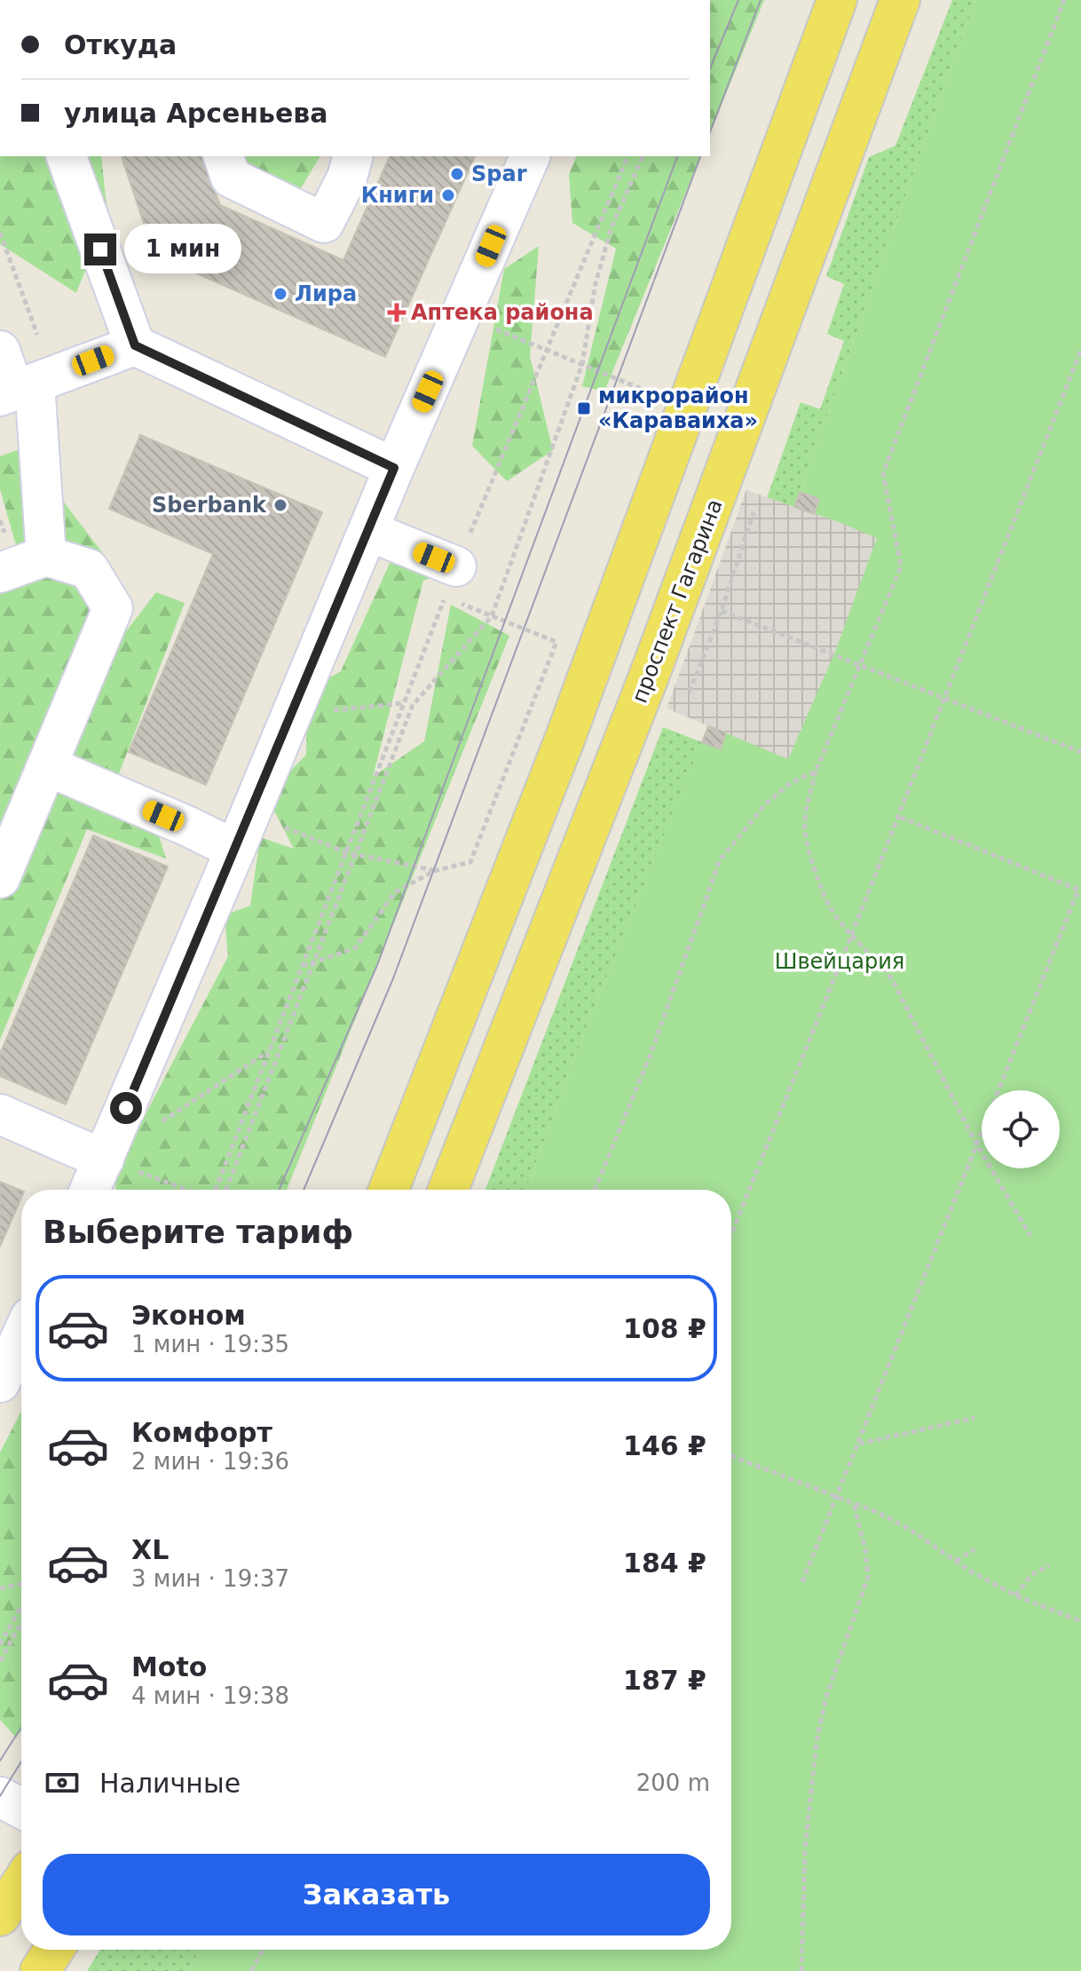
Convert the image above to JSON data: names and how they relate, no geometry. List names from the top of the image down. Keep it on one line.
{"streets":{"main road":["проспект Гагарина"]},"parks":["Швейцария"],"places":{"other":["Spar","Книги","Лира","Sberbank"],"health":["Аптека района"],"transit":["микрорайон «Караваиха»"]},"page":{"banner":["Откуда","улица Арсеньева"],"bubble":"1 мин","heading":"Выберите тариф","list":[{"name":"Эконом","note":"1 мин · 19:35","value":"108 ₽"},{"name":"Комфорт","note":"2 мин · 19:36","value":"146 ₽"},{"name":"XL","note":"3 мин · 19:37","value":"184 ₽"},{"name":"Moto","note":"4 мин · 19:38","value":"187 ₽"}],"pay":["Наличные","200 m"],"buttons":"Заказать"}}
